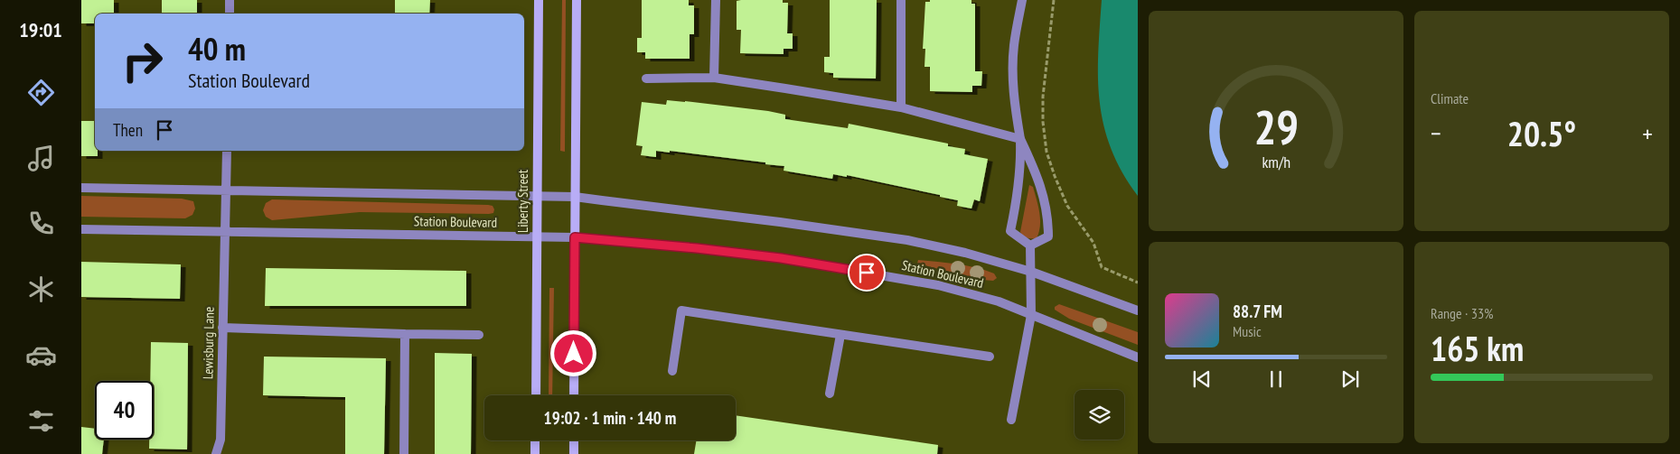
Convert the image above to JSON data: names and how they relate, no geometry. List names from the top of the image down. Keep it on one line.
{"streets":{"street":["Liberty Street","Station Boulevard","Lewisburg Lane"]},"crossings":[["Liberty Street","Station Boulevard"],["Station Boulevard","Lewisburg Lane"]],"page":{"tabs":"19:01","tile":["Climate",["Range · 33%","165 km"]],"turn":["40 m","Station Boulevard"],"then":"Then","heat":["−","20.5°","+"],"song":["88.7 FM","Music"],"limit":"40","trip":"19:02 · 1 min · 140 m","gauge":["29","km/h"]}}
